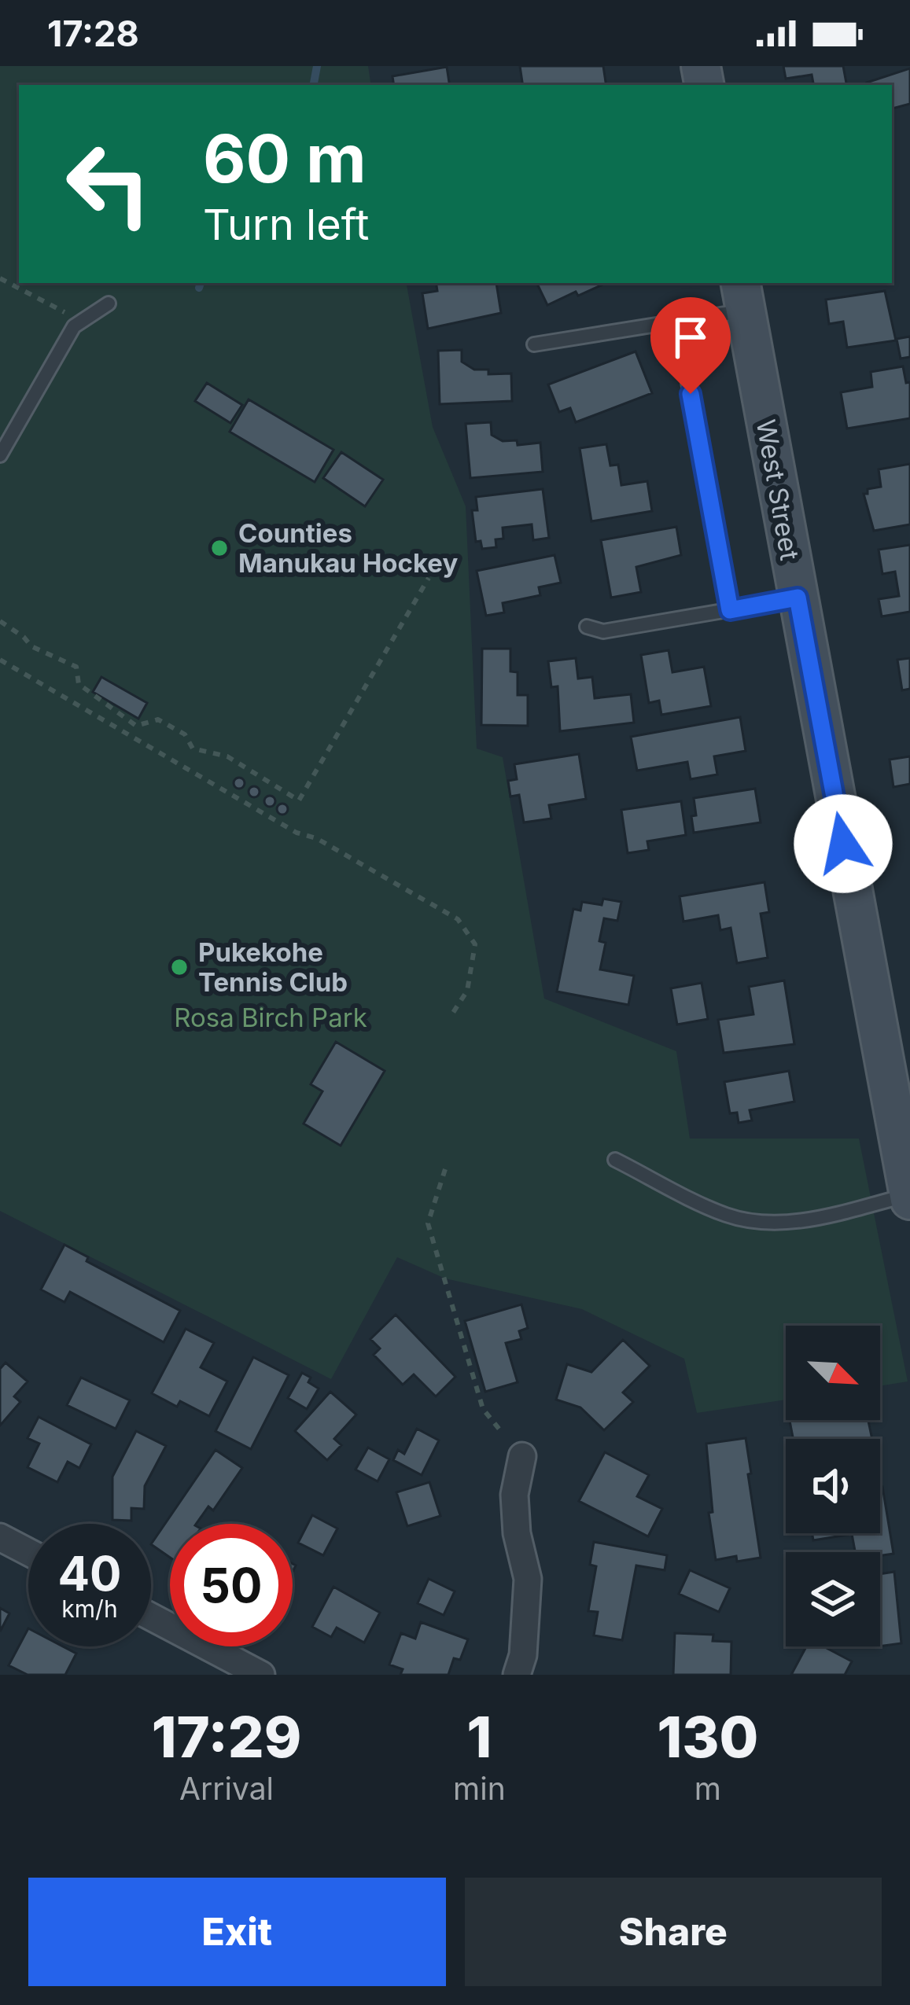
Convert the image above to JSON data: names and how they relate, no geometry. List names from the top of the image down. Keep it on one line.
{"streets":{"main road":["West Street"]},"parks":["Rosa Birch Park"],"places":["Counties Manukau Hockey","Pukekohe Tennis Club"],"north":"bottom right","page":{"status":"17:28","turn":["60 m","Turn left"],"speed":"40 km/h","limit":"50","eta":["17:29","Arrival","1","min","130","m"],"buttons":["Exit","Share"]}}
